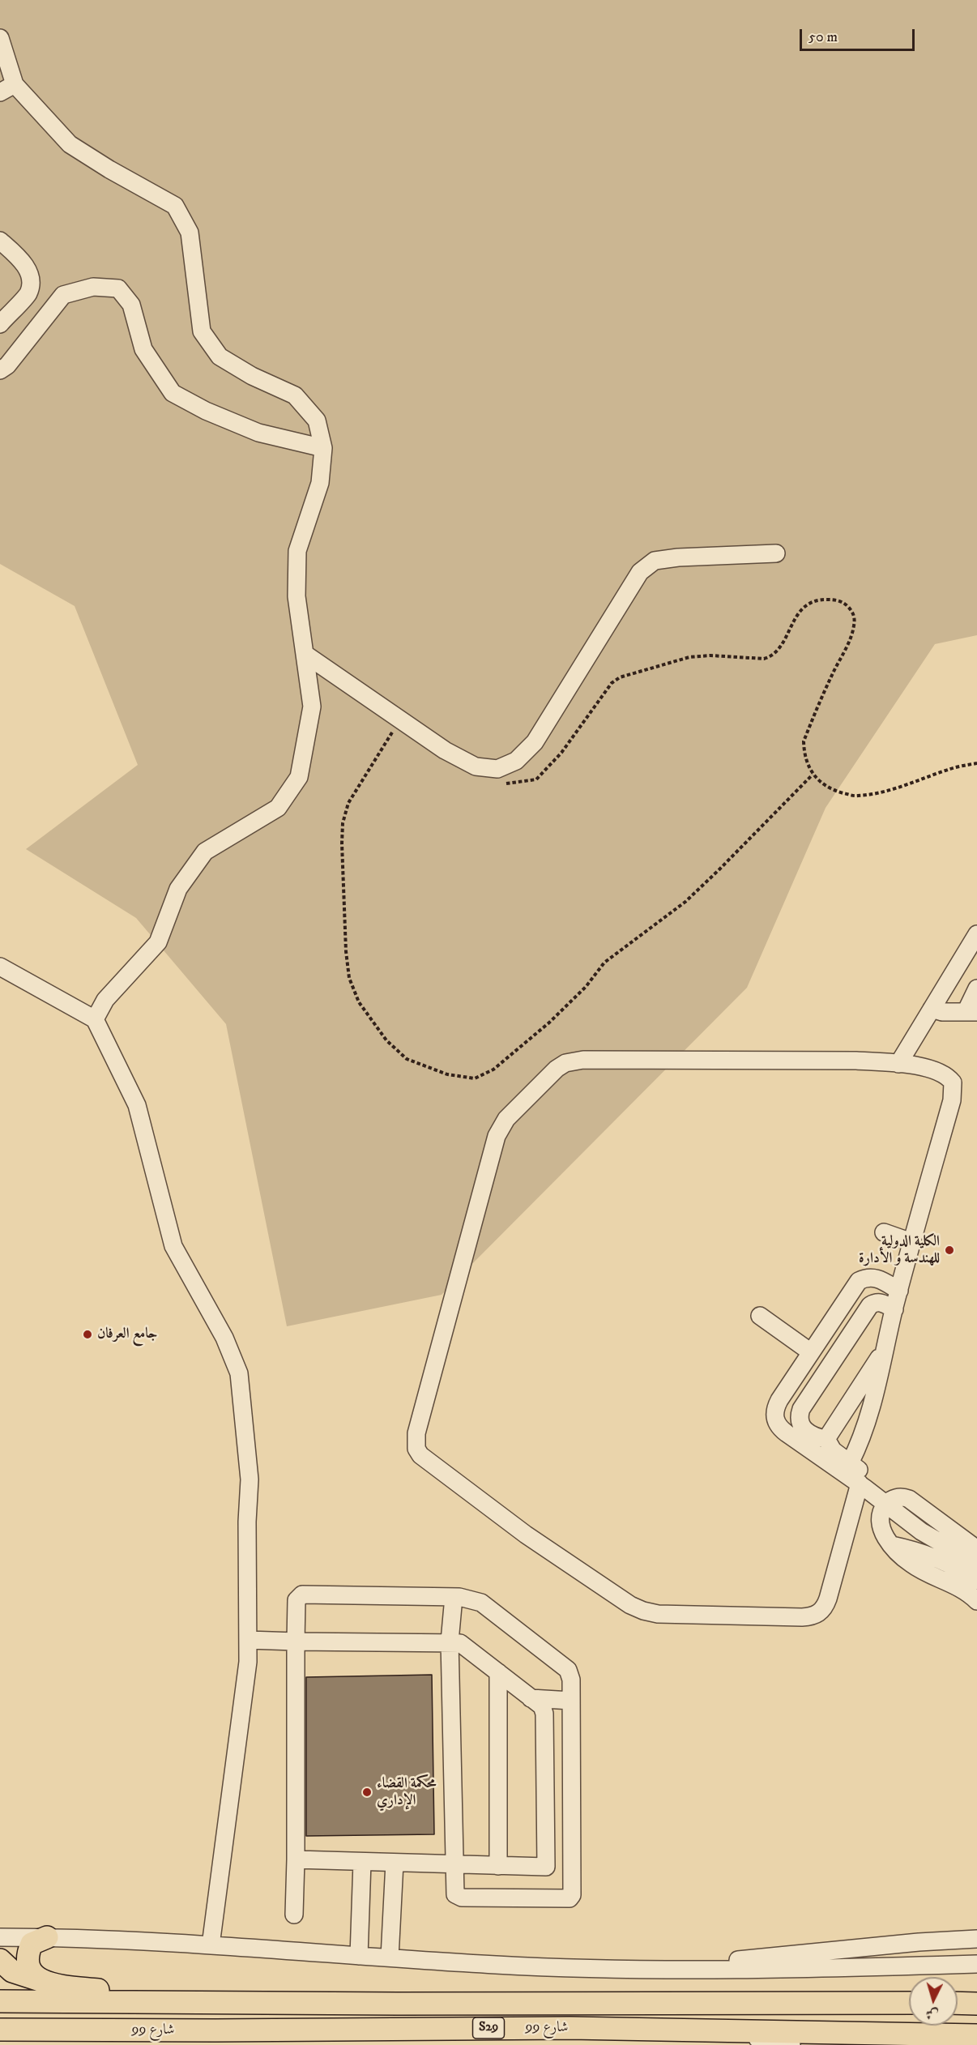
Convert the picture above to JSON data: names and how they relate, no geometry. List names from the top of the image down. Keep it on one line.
{"streets":{"main road":["S29","99 شارع"]},"places":["الكلية الدولية للهندسة و الأدارة","جامع العرفان","محكمة القضاء الإداري"],"scale_bar":"50 m","north":"bottom"}
